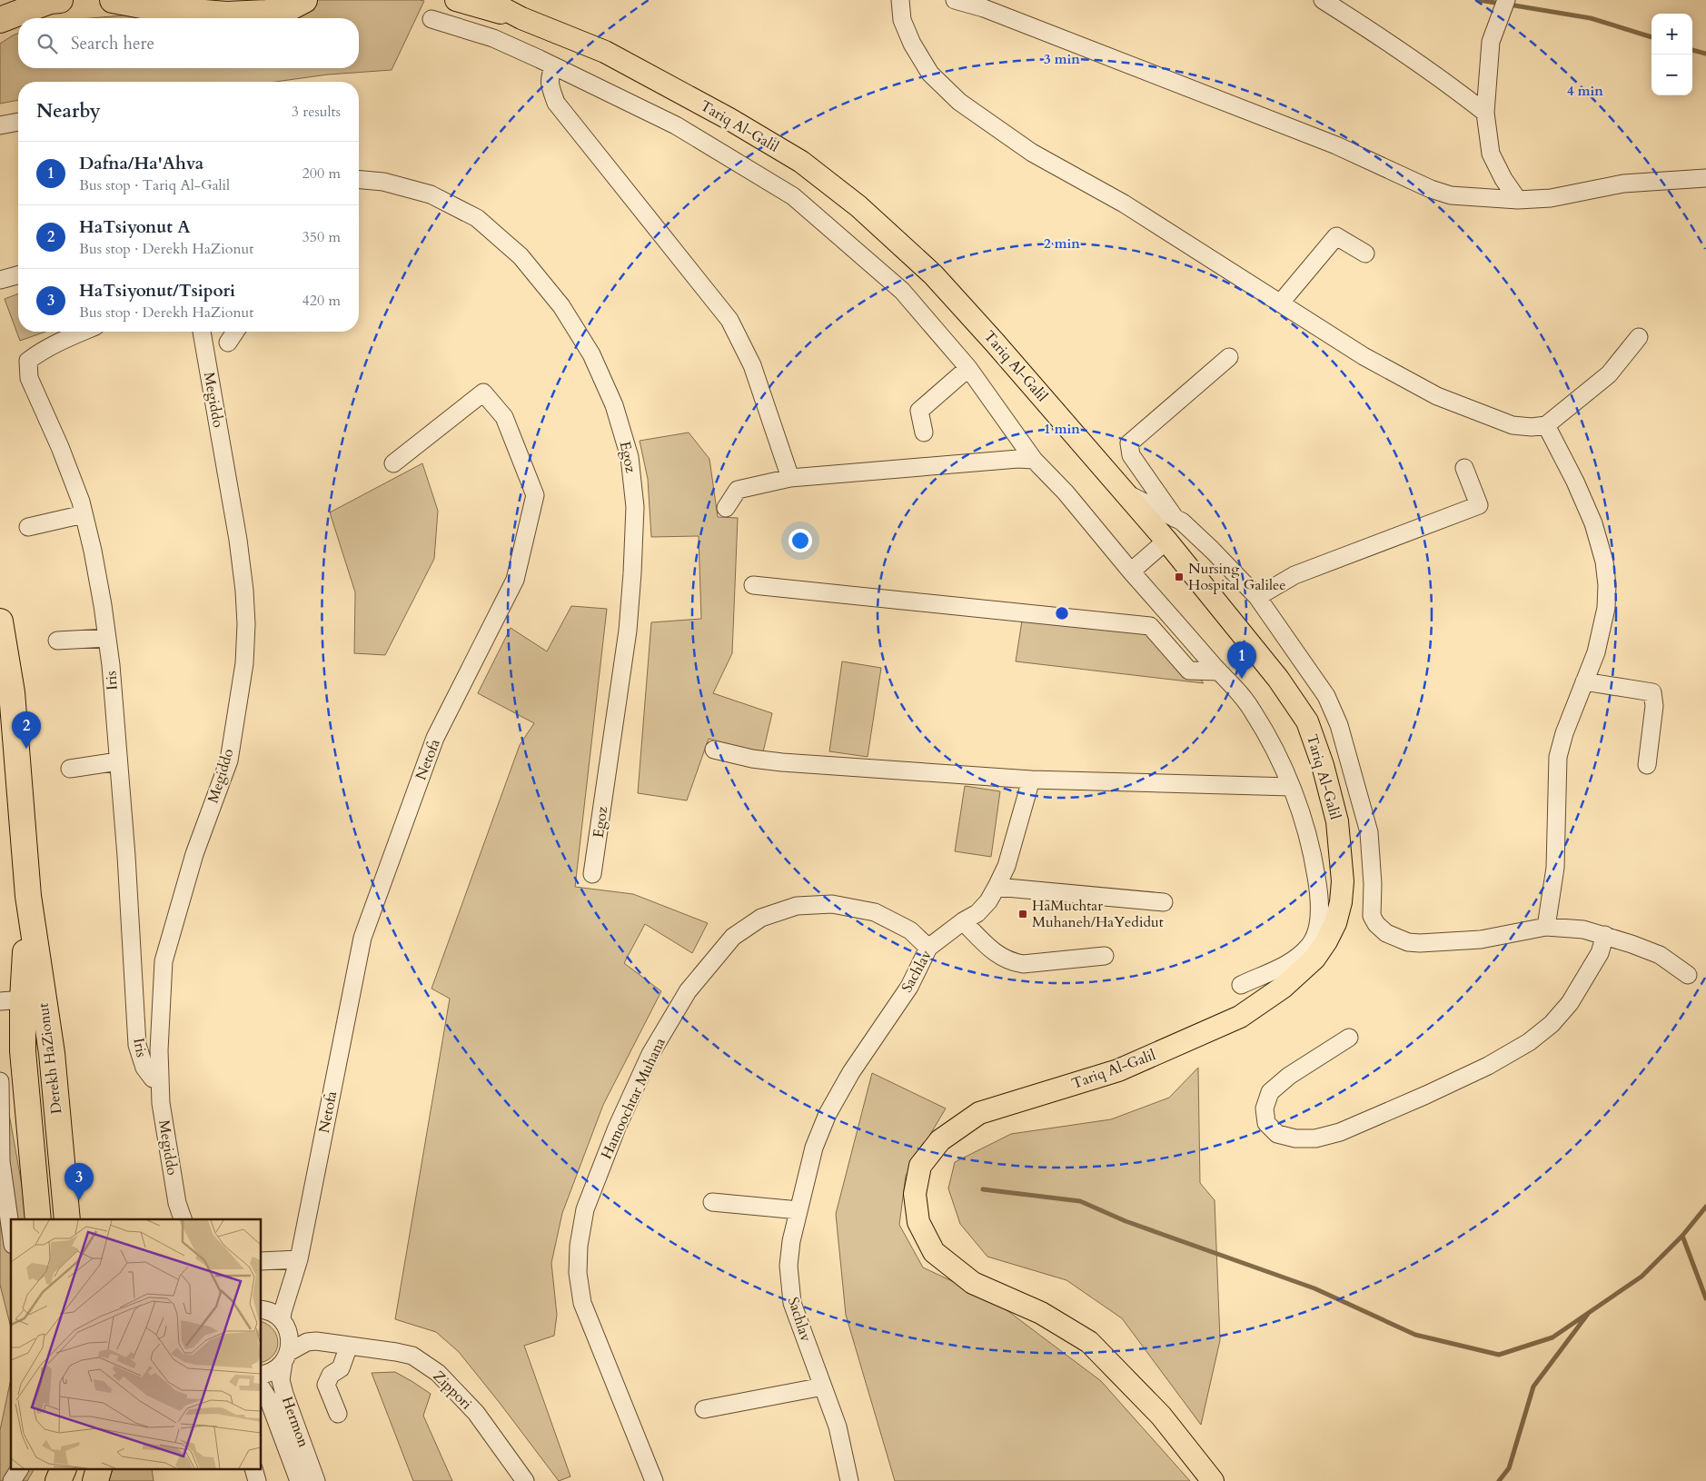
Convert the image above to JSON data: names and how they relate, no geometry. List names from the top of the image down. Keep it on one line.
{"streets":{"highway":["Derekh HaZionut"],"main road":["Tariq Al-Galil"],"street":["Megiddo","Egoz","Iris","Netofa","Sachlav","Hamoochtar Muhana","Zippori","Hermon"]},"crossings":[["Megiddo","Iris"],["Netofa","Zippori"],["Netofa","Hermon"],["Sachlav","Hamoochtar Muhana"],["Zippori","Hermon"]],"places":{"transit":["Nursing Hospital Galilee","HaMuchtar Muhaneh/HaYedidut"]},"page":{"map_buttons":["+","−"],"search":"Search here","heading":["Nearby","3 results"],"list":[{"mark":"1","name":"Dafna/Ha'Ahva","note":"Bus stop · Tariq Al-Galil","value":"200 m"},{"mark":"2","name":"HaTsiyonut A","note":"Bus stop · Derekh HaZionut","value":"350 m"},{"mark":"3","name":"HaTsiyonut/Tsipori","note":"Bus stop · Derekh HaZionut","value":"420 m"}],"pins":["1","2","3"]},"rings":["3 min","4 min","2 min","1 min"]}
